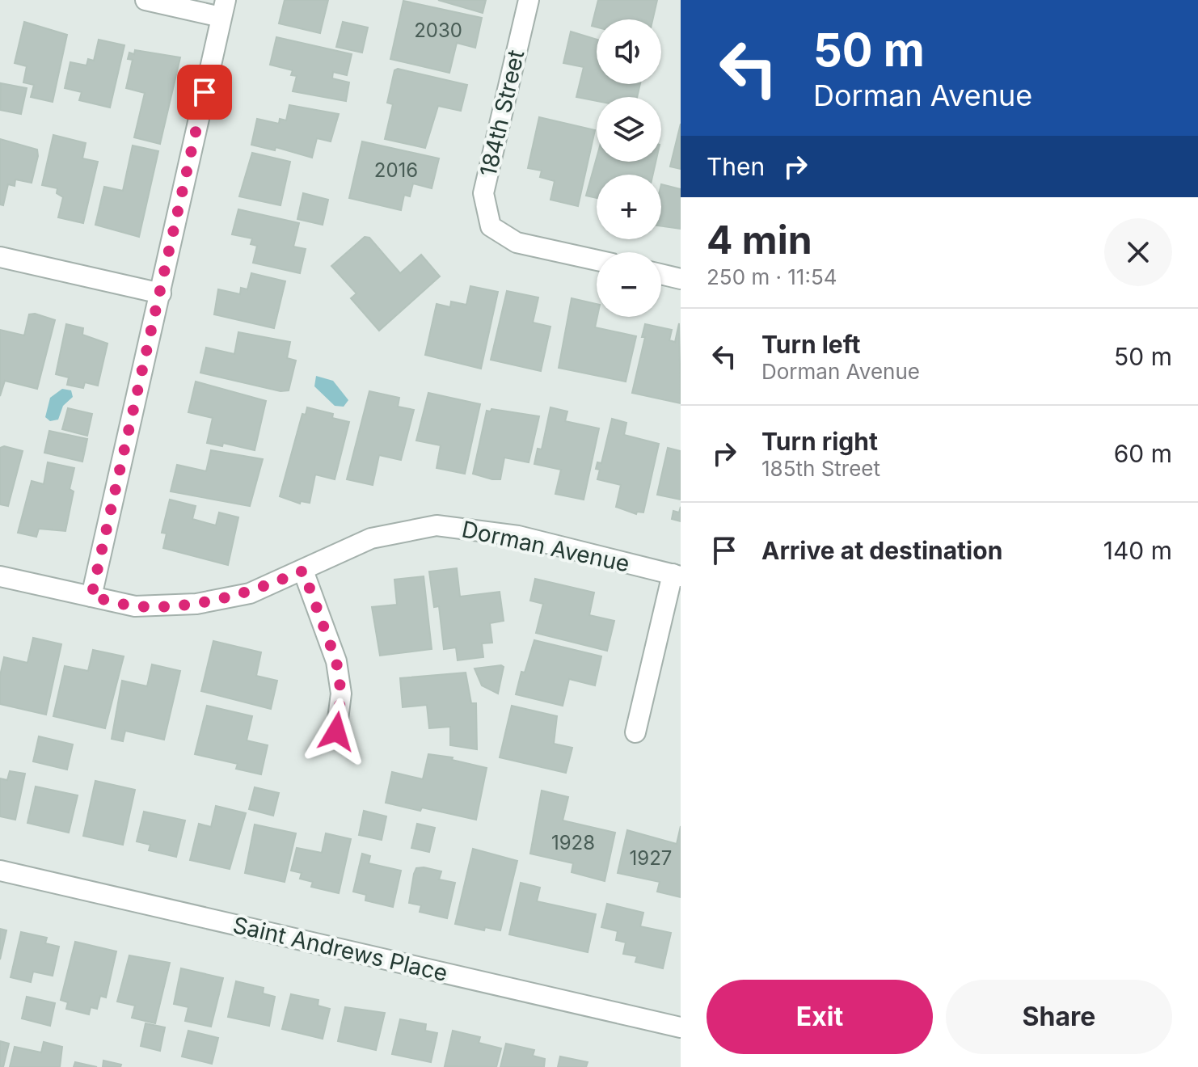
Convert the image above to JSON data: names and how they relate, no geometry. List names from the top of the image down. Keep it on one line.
{"streets":{"street":["184th Street","Dorman Avenue","Saint Andrews Place"]},"house_numbers":["2030","2016","1928","1927"],"page":{"turn":["50 m","Dorman Avenue"],"map_buttons":["+","−"],"then":"Then","heading":["4 min","250 m · 11:54"],"list":[{"name":"Turn left","note":"Dorman Avenue","value":"50 m"},{"name":"Turn right","note":"185th Street","value":"60 m"},{"name":"Arrive at destination","value":"140 m"}],"buttons":["Exit","Share"]}}
